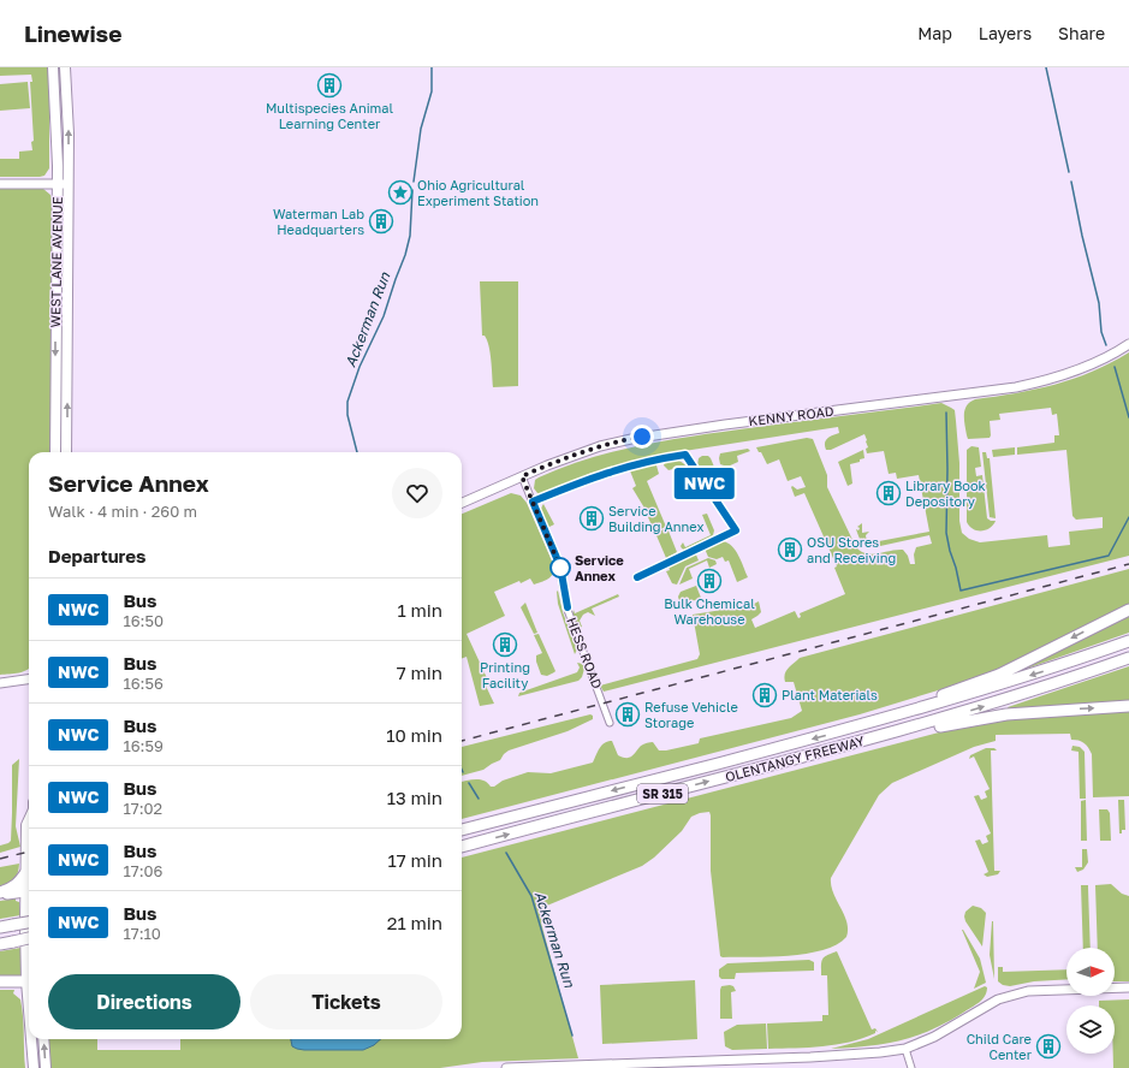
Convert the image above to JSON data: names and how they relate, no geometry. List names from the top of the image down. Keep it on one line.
{"streets":{"highway":["OLENTANGY FREEWAY","SR 315"],"main road":["WEST LANE AVENUE"],"street":["KENNY ROAD","HESS ROAD"]},"crossings":[["KENNY ROAD","HESS ROAD"]],"water":["Ackerman Run"],"places":{"building":["Multispecies Animal Learning Center","Waterman Lab Headquarters","Library Book Depository","Service Building Annex","OSU Stores and Receiving","Bulk Chemical Warehouse","Printing Facility","Plant Materials","Refuse Vehicle Storage","Child Care Center"],"place":["Ohio Agricultural Experiment Station"],"other":["Service Annex"]},"lines":["bus line NWC"],"north":"right","page":{"header":"Linewise","nav":["Map","Layers","Share"],"on_map":"NWC","heading":[["Service Annex","Walk · 4 min · 260 m"],"Departures"],"list":[{"mark":"NWC","name":"Bus","note":"16:50","value":"1 min"},{"mark":"NWC","name":"Bus","note":"16:56","value":"7 min"},{"mark":"NWC","name":"Bus","note":"16:59","value":"10 min"},{"mark":"NWC","name":"Bus","note":"17:02","value":"13 min"},{"mark":"NWC","name":"Bus","note":"17:06","value":"17 min"},{"mark":"NWC","name":"Bus","note":"17:10","value":"21 min"}],"buttons":["Directions","Tickets"]}}
